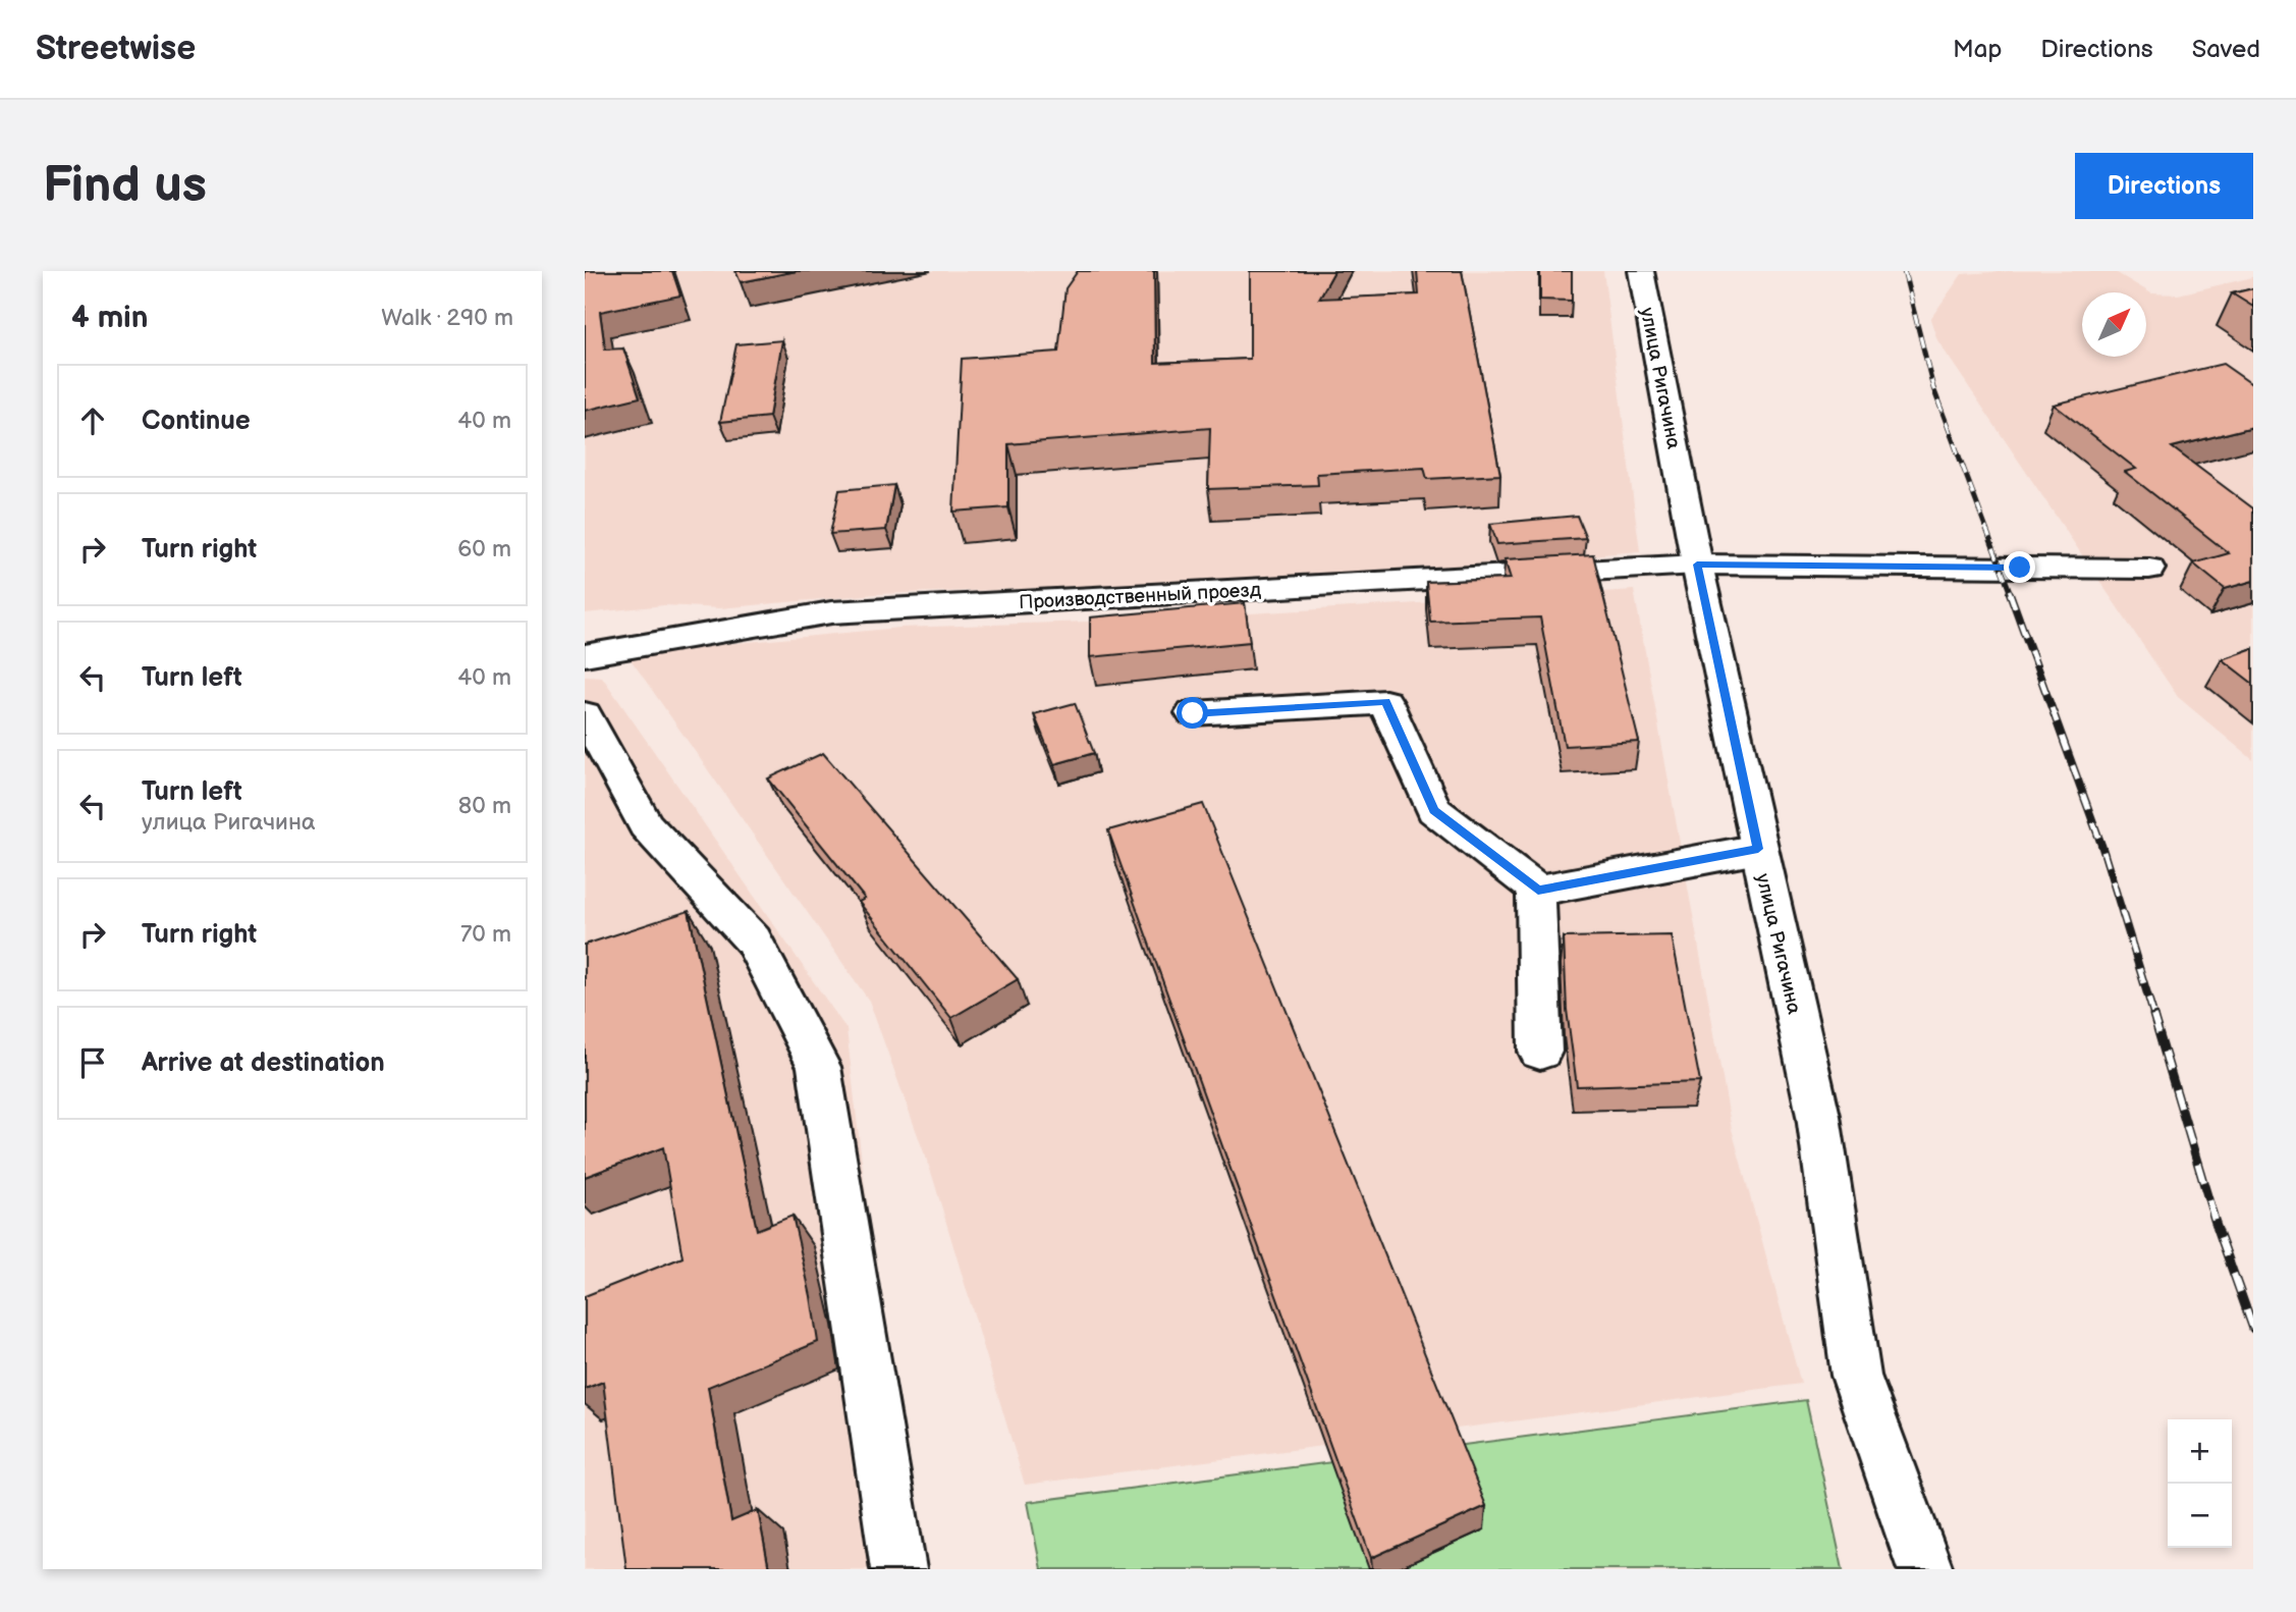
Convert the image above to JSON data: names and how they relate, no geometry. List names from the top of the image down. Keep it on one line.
{"streets":{"main road":["улица Ригачина","Производственный проезд"]},"crossings":[["улица Ригачина","Производственный проезд"]],"north":"top right","page":{"header":"Streetwise","nav":["Map","Directions","Saved"],"buttons":"Directions","title":"Find us","heading":["4 min","Walk · 290 m"],"list":[["Continue","40 m"],["Turn right","60 m"],["Turn left","40 m"],["Turn left","улица Ригачина","80 m"],["Turn right","70 m"],"Arrive at destination"],"map_buttons":["+","−"]}}
